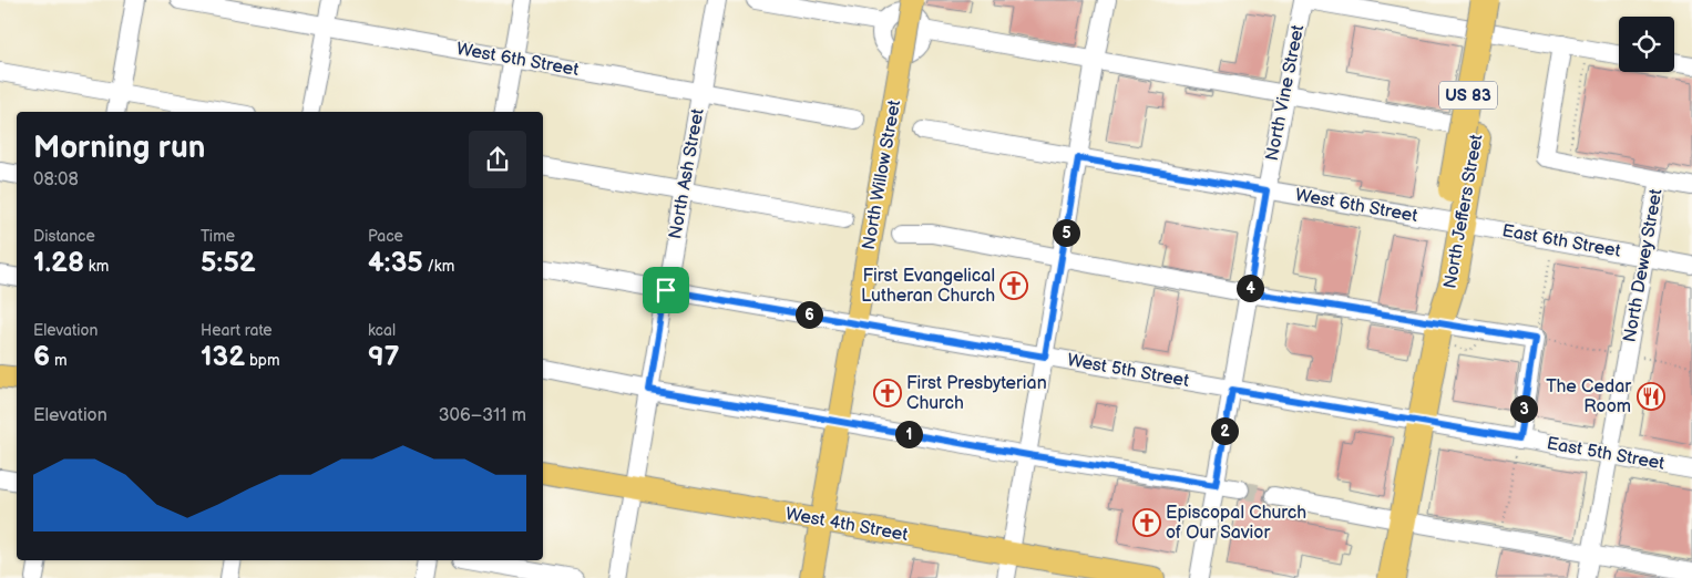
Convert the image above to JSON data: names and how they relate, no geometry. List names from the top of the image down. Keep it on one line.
{"streets":{"highway":["US 83","North Jeffers Street"],"main road":["North Willow Street","West 4th Street"],"street":["West 6th Street","North Vine Street","North Ash Street","East 6th Street","North Dewey Street","West 5th Street","East 5th Street"]},"crossings":[["West 6th Street","North Vine Street"],["West 6th Street","North Ash Street"],["West 6th Street","North Jeffers Street"],["West 6th Street","East 6th Street"],["North Vine Street","West 5th Street"],["North Ash Street","West 5th Street"],["North Ash Street","West 4th Street"],["North Willow Street","West 5th Street"],["North Willow Street","West 4th Street"],["North Jeffers Street","East 6th Street"],["North Jeffers Street","West 5th Street"],["North Jeffers Street","East 5th Street"],["East 6th Street","North Dewey Street"],["North Dewey Street","East 5th Street"],["West 5th Street","East 5th Street"]],"places":{"church":["First Evangelical Lutheran Church","First Presbyterian Church","Episcopal Church of Our Savior"],"restaurant":["The Cedar Room"]},"page":{"heading":["Morning run","08:08"],"stats":[["Distance","1.28 km"],["Time","5:52"],["Pace","4:35 /km"],["Elevation","6 m"],["Heart rate","132 bpm"],["kcal","97"]],"pins":["5","4","6","3","2","1"],"chart":["Elevation","306–311 m"]}}
